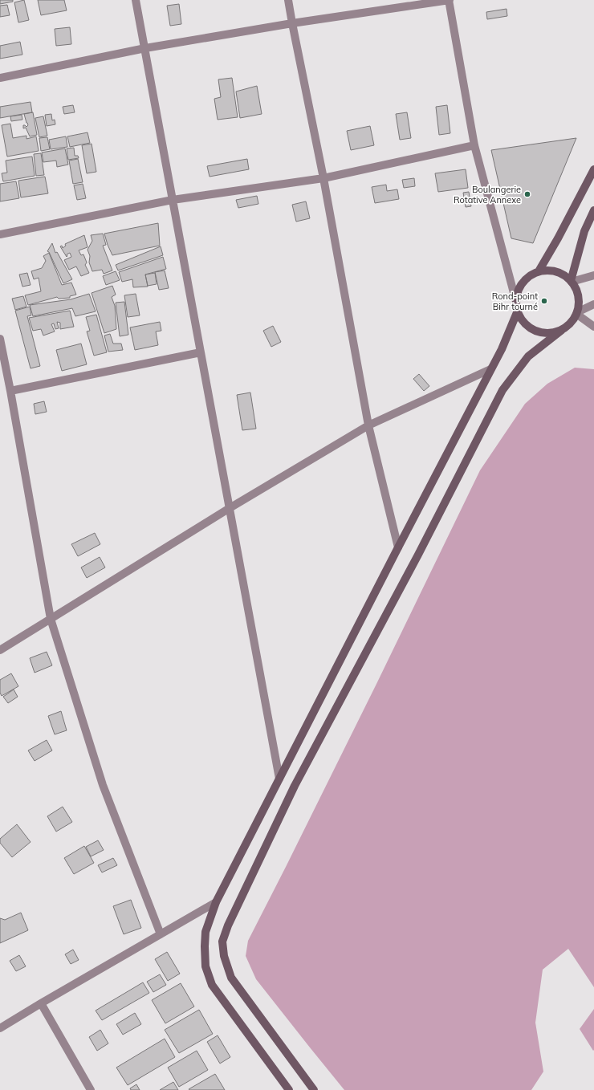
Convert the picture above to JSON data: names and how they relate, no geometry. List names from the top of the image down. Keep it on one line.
{"places":["Boulangerie Rotative Annexe","Rond-point Bihr tourné"]}
